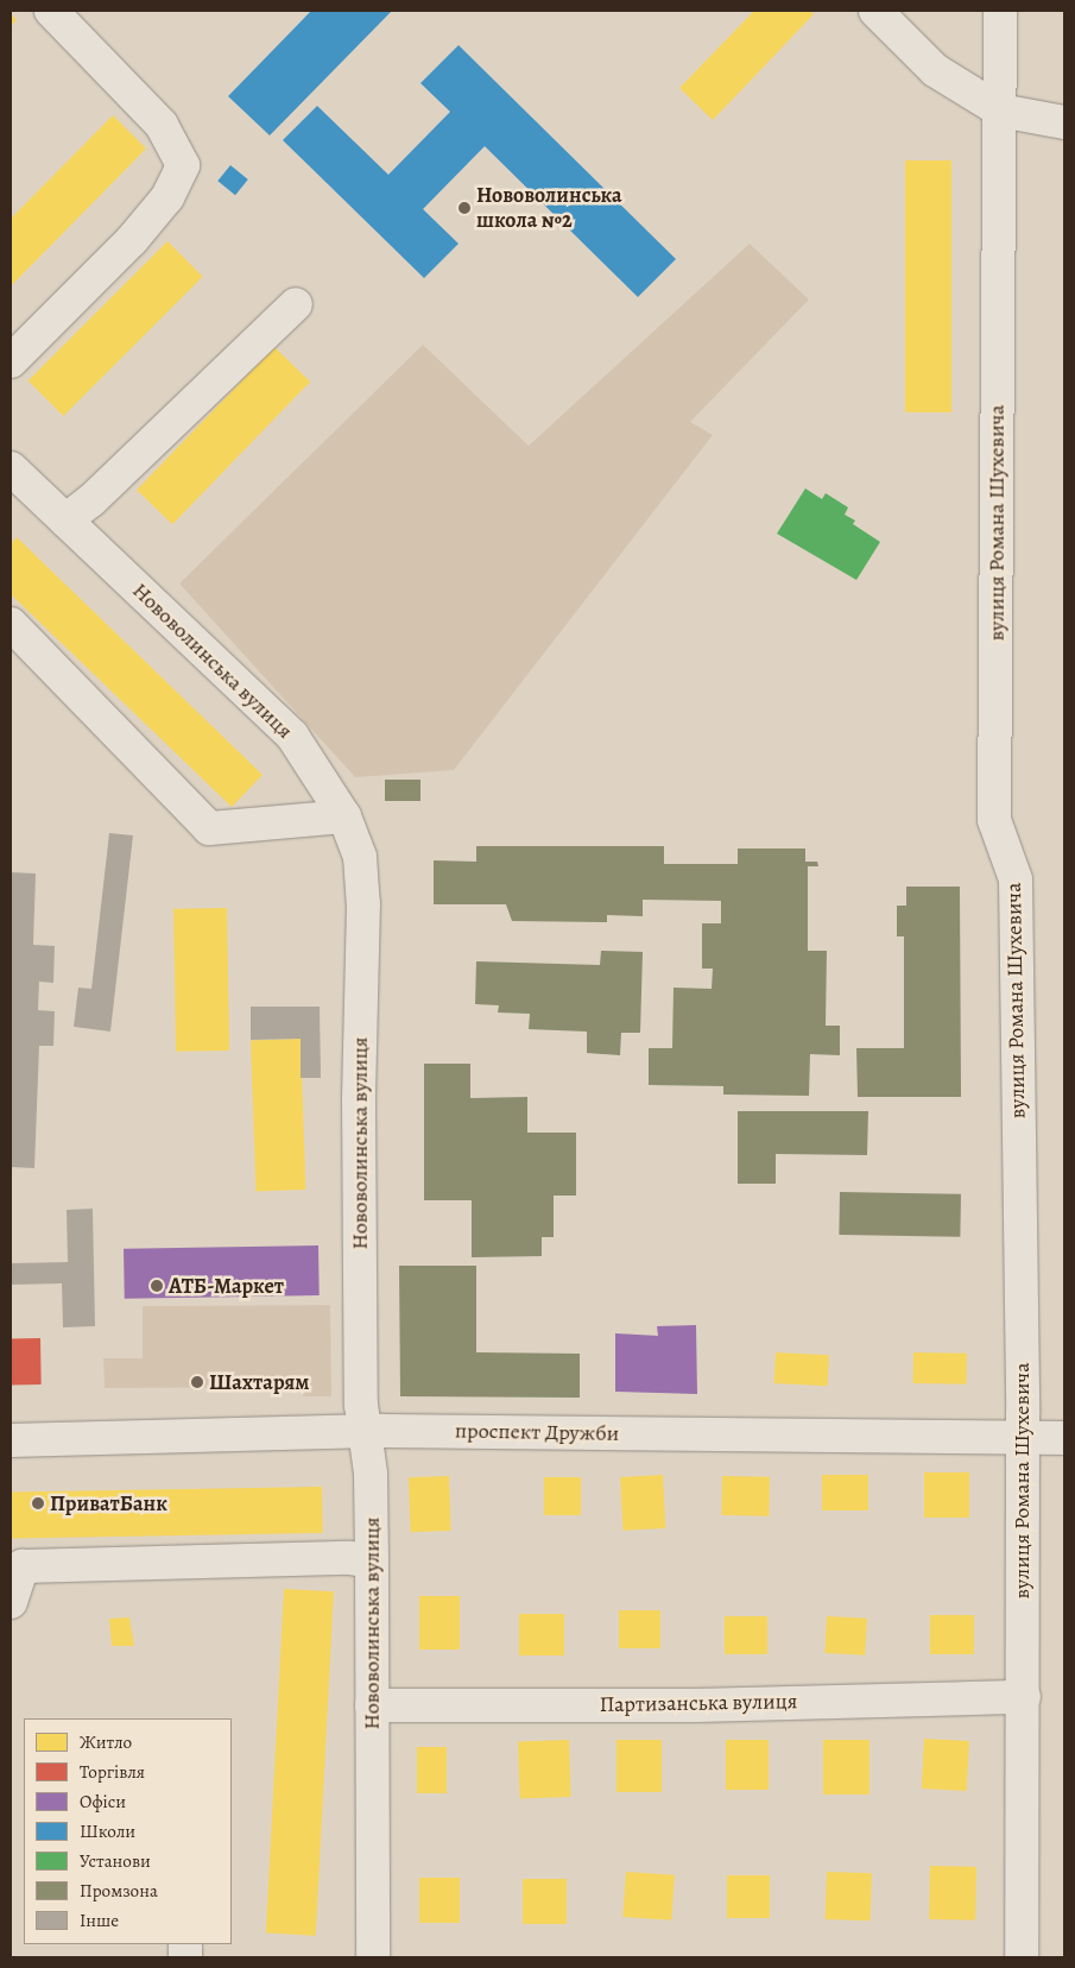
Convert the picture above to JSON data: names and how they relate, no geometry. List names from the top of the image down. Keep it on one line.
{"streets":{"street":["вулиця Романа Шухевича","Нововолинська вулиця","проспект Дружби","Партизанська вулиця"]},"crossings":[["вулиця Романа Шухевича","проспект Дружби"],["вулиця Романа Шухевича","Партизанська вулиця"],["Нововолинська вулиця","проспект Дружби"],["Нововолинська вулиця","Партизанська вулиця"]],"places":["Нововолинська школа №2","АТБ-Маркет","Шахтарям","ПриватБанк"],"legend":["Житло","Торгівля","Офіси","Школи","Установи","Промзона","Інше"]}
